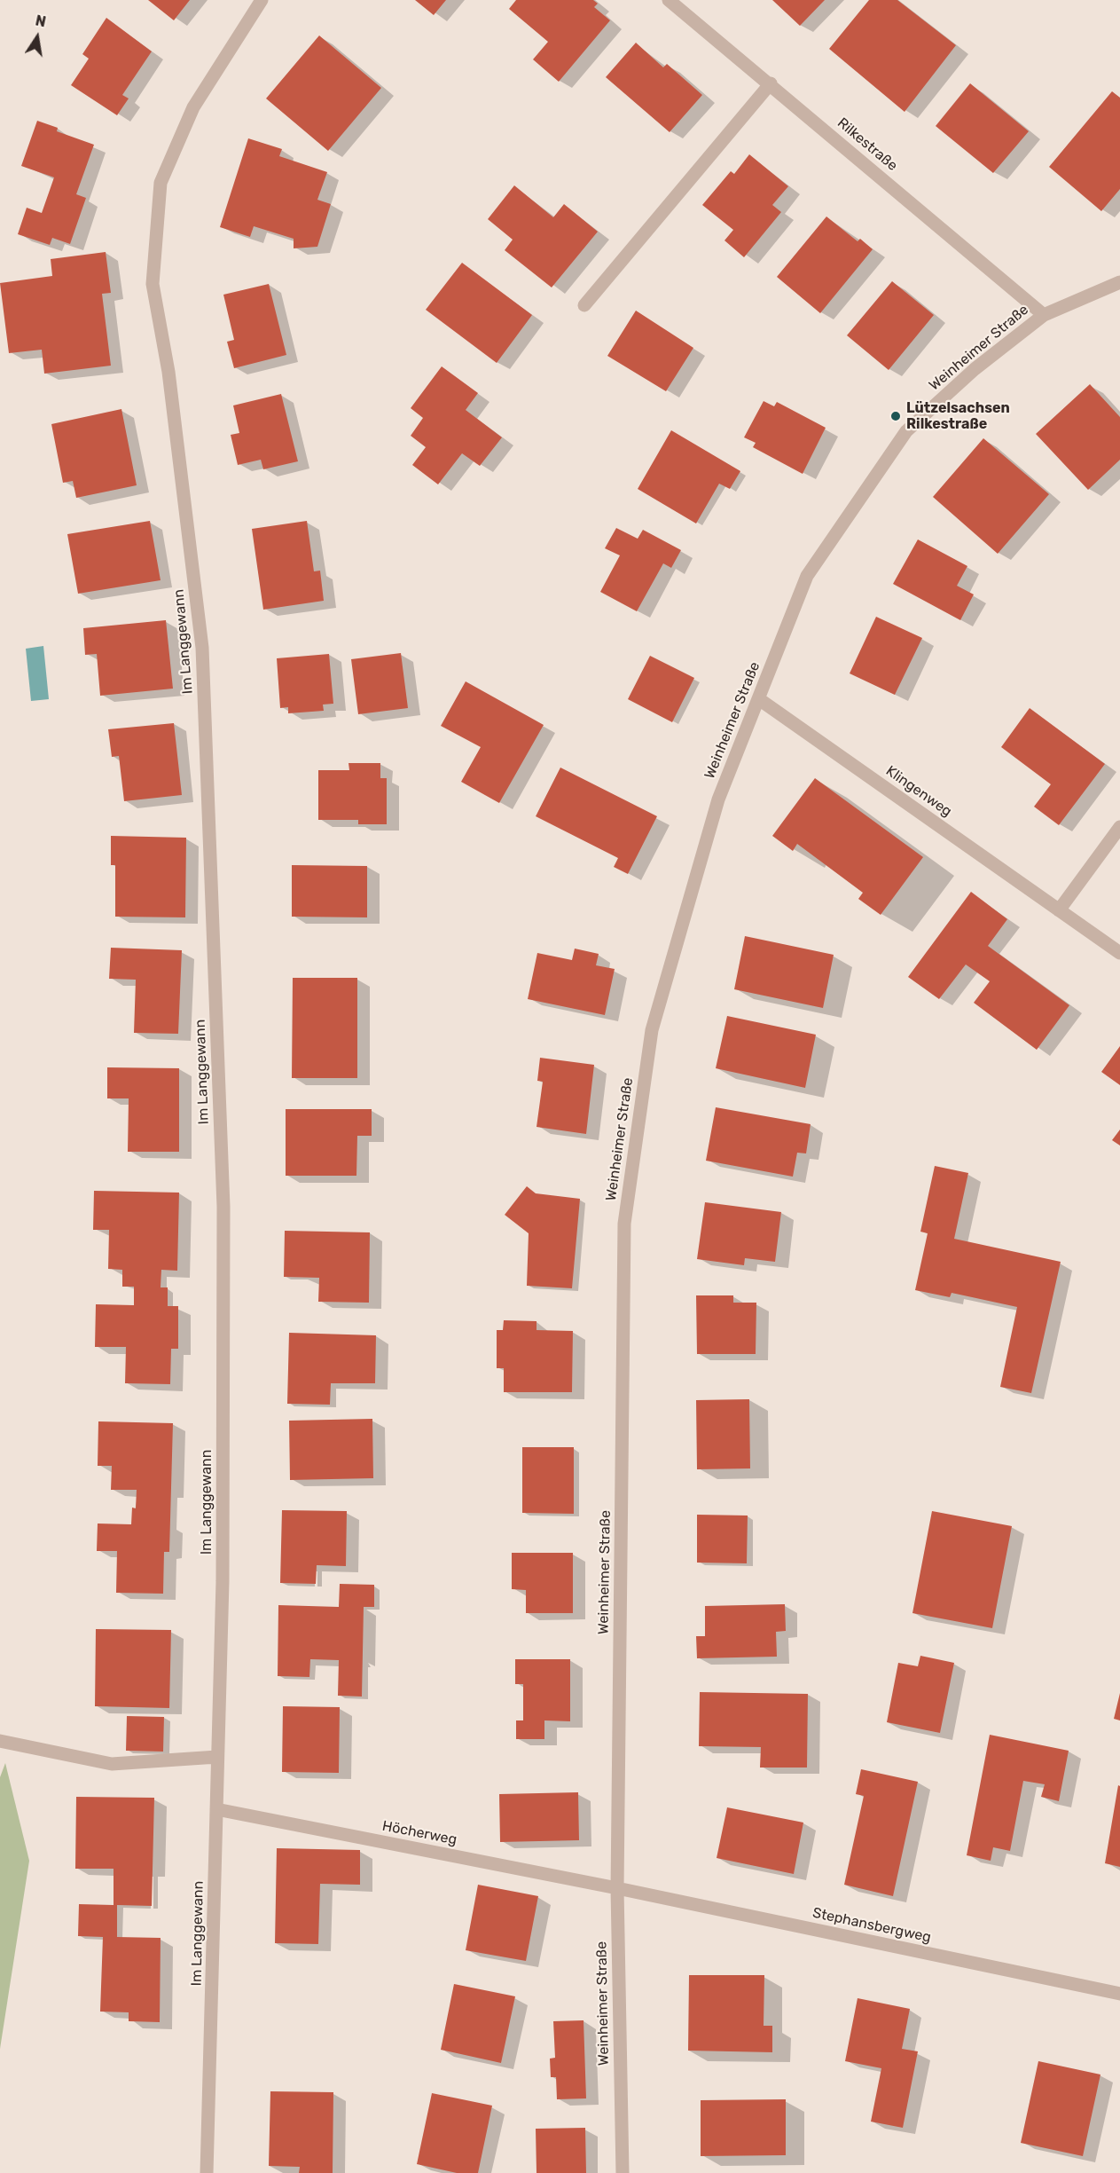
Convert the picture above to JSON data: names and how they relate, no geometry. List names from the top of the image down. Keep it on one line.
{"streets":{"street":["Rilkestraße","Weinheimer Straße","Im Langgewann","Klingenweg","Höcherweg","Stephansbergweg"]},"crossings":[["Rilkestraße","Weinheimer Straße"],["Weinheimer Straße","Klingenweg"],["Weinheimer Straße","Höcherweg"],["Weinheimer Straße","Stephansbergweg"],["Im Langgewann","Höcherweg"],["Höcherweg","Stephansbergweg"]],"places":["Lützelsachsen Rilkestraße"],"north":"top"}
